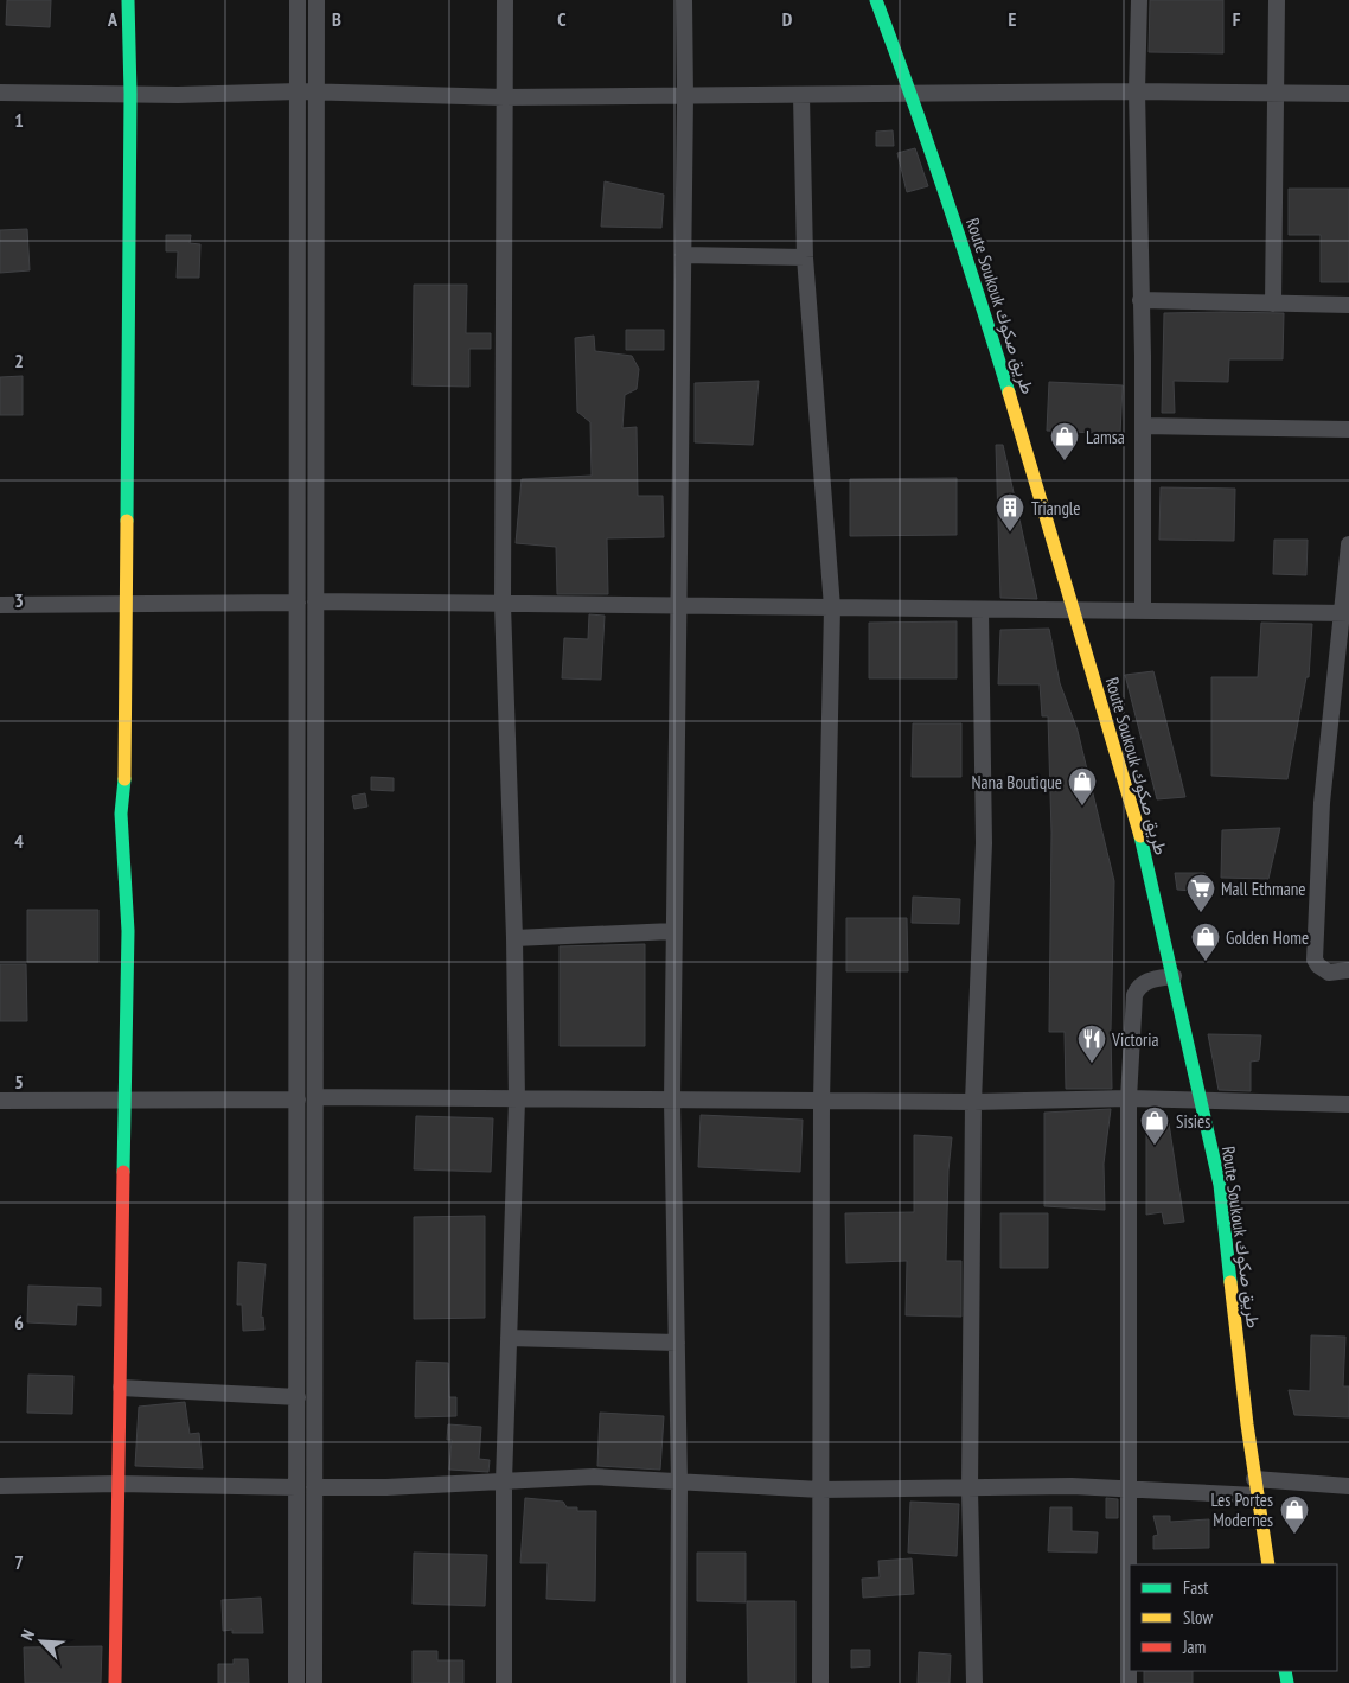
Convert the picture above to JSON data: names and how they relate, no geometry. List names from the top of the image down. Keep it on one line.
{"streets":{"street":["Route Soukouk طريق صكوك"]},"places":{"shop":["Lamsa","Nana Boutique","Golden Home","Sisies","Les Portes Modernes"],"building":["Triangle"],"supermarket":["Mall Ethmane"],"restaurant":["Victoria"]},"legend":["Fast","Slow","Jam"],"north":"top left","grid":{"columns":["A","B","C","D","E","F"],"rows":["1","2","3","4","5","6","7"]}}
